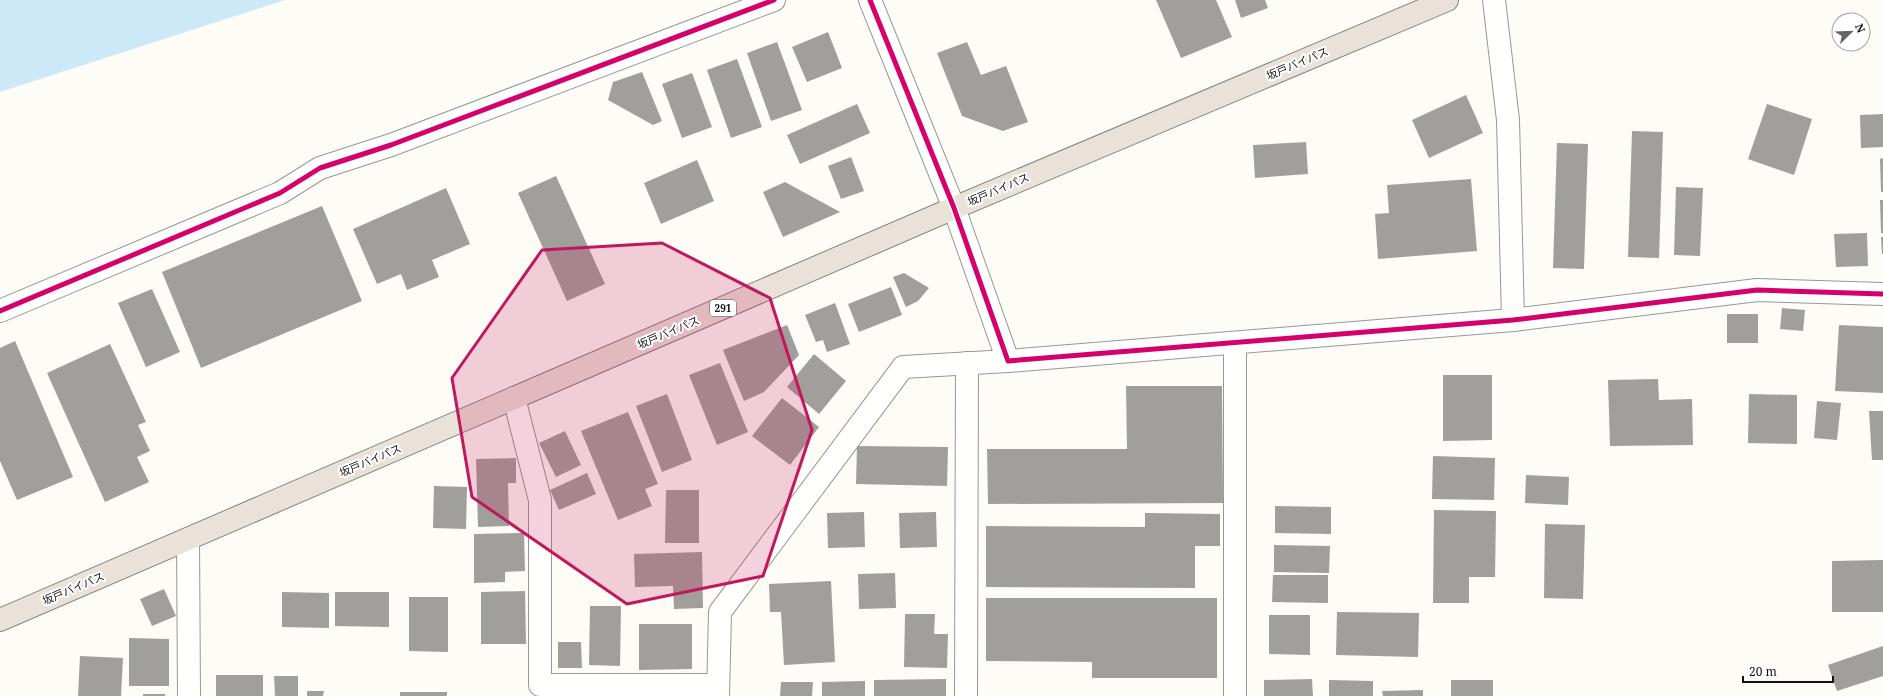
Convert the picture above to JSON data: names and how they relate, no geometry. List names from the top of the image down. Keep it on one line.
{"streets":{"highway":["坂戸バイパス","291"]},"scale_bar":"20 m","north":"top right"}
